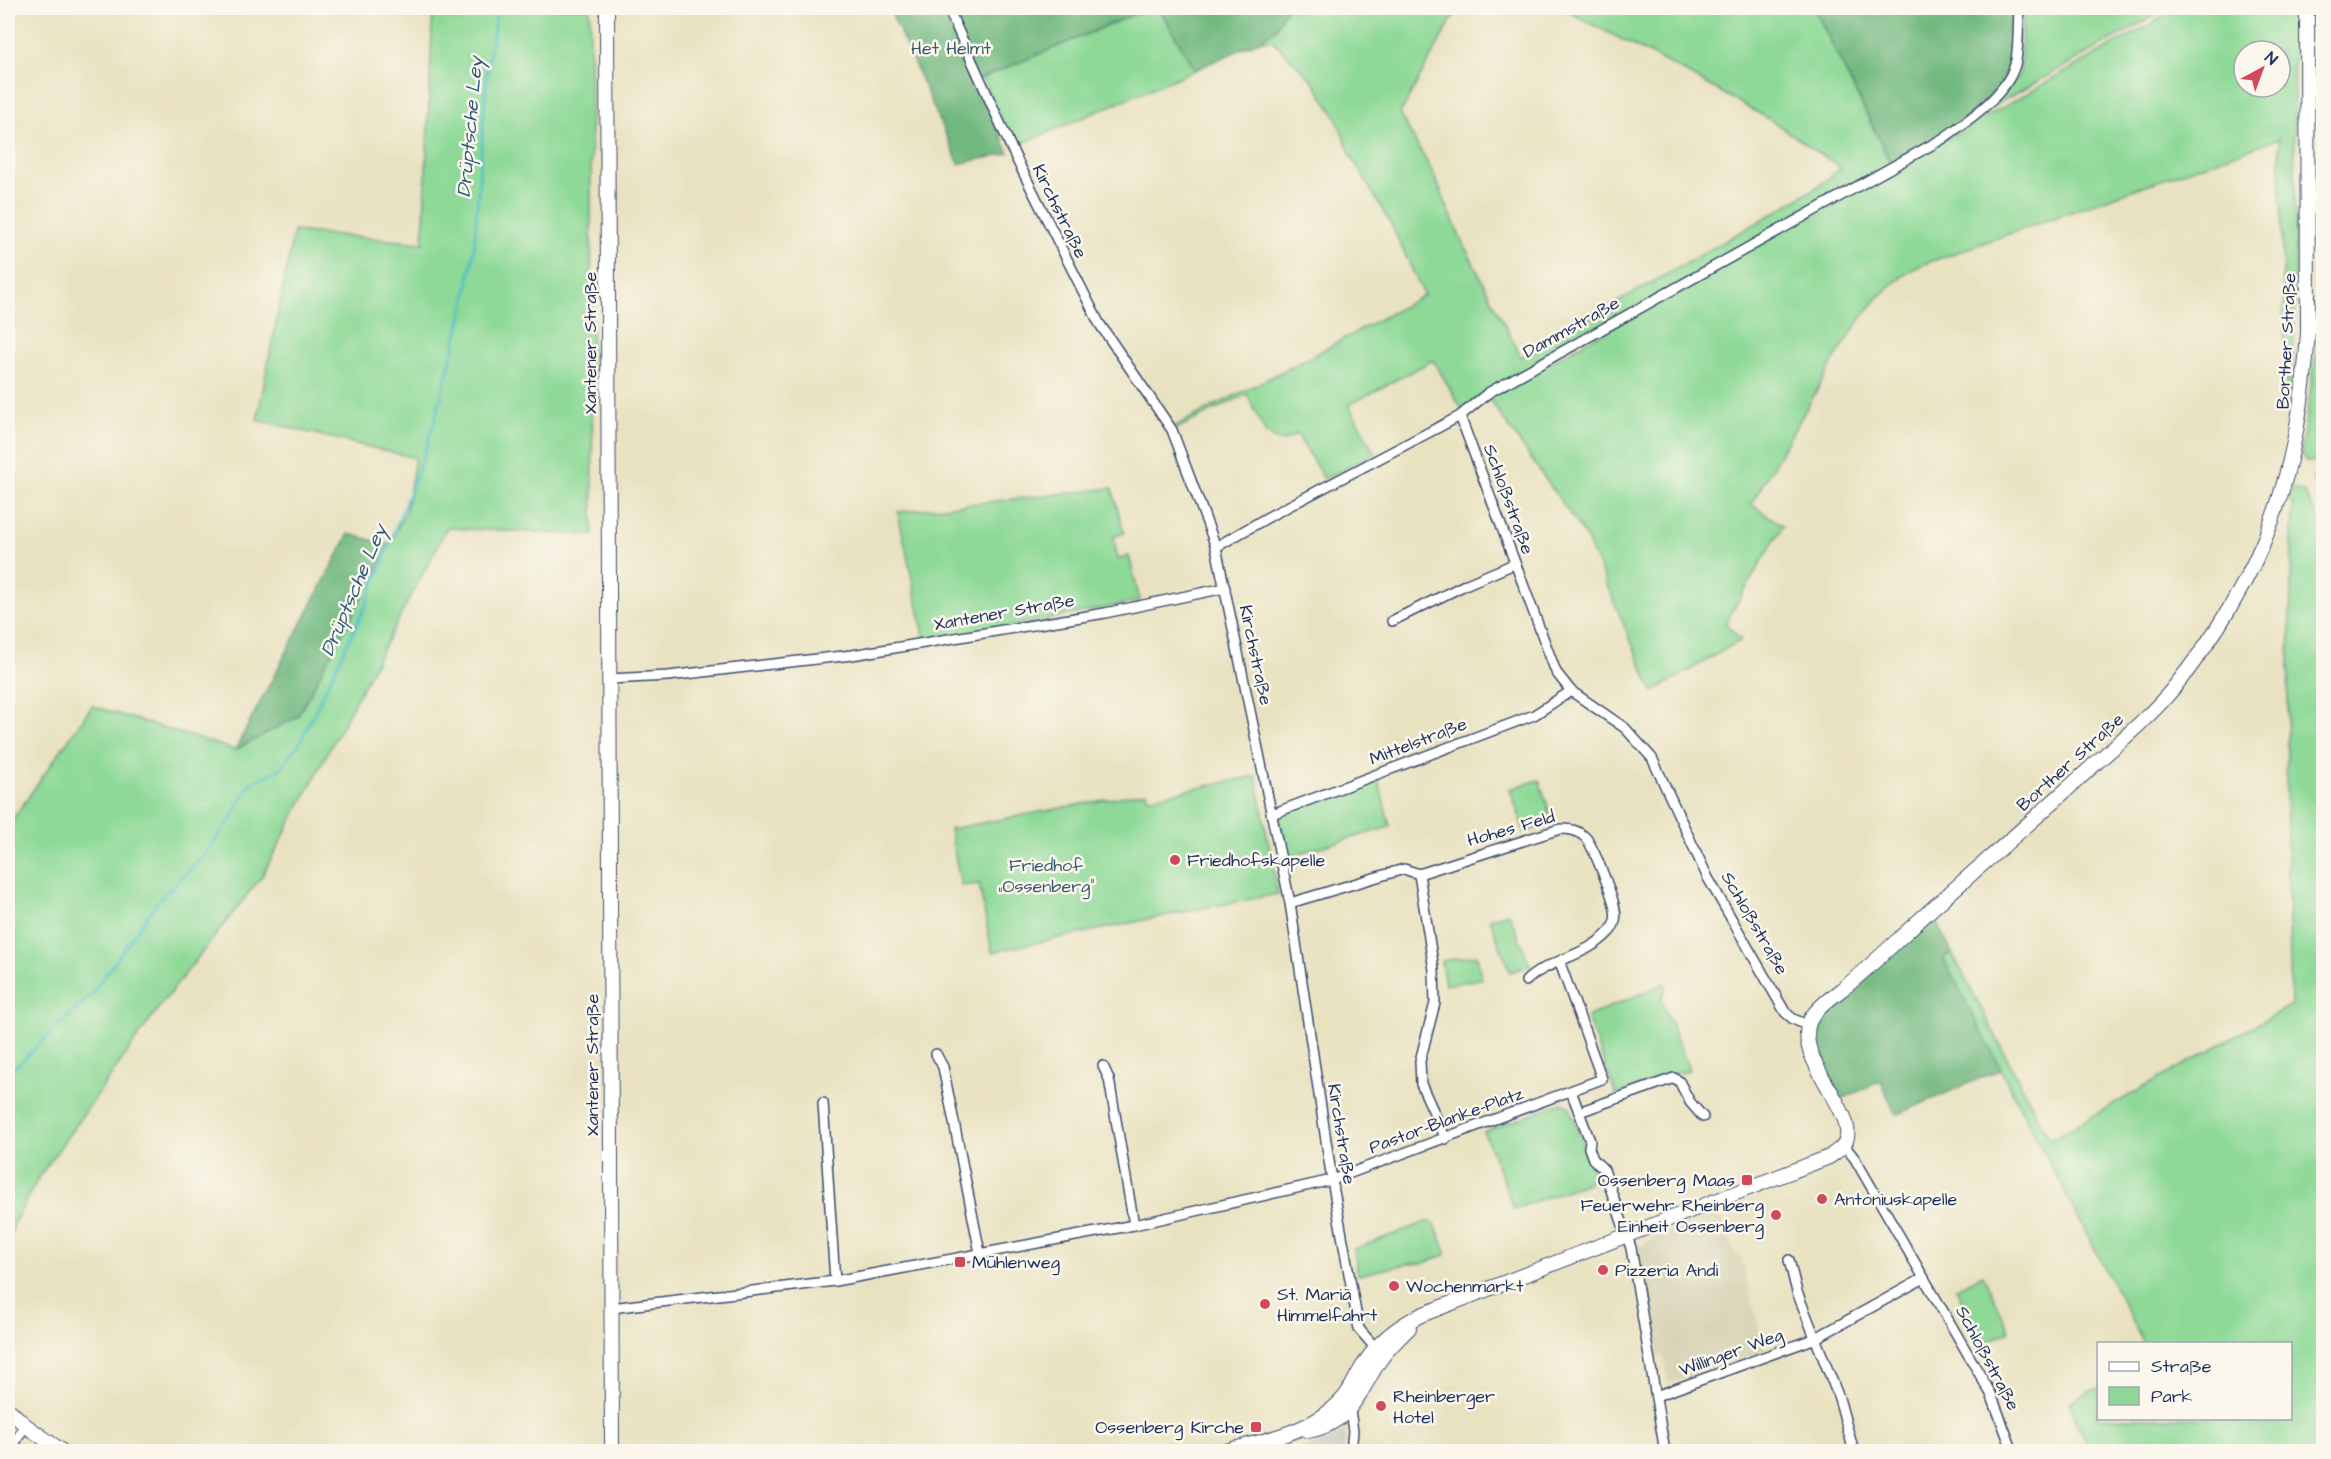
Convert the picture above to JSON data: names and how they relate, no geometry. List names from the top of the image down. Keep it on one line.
{"streets":{"street":["Kirchstraße","Dammstraße","Borther Straße","Xantener Straße","Schloßstraße","Mittelstraße","Hohes Feld","Pastor-Blanke-Platz","Willinger Weg"]},"crossings":[["Kirchstraße","Dammstraße"],["Kirchstraße","Xantener Straße"],["Kirchstraße","Mittelstraße"],["Kirchstraße","Hohes Feld"],["Kirchstraße","Pastor-Blanke-Platz"],["Dammstraße","Schloßstraße"],["Borther Straße","Schloßstraße"],["Schloßstraße","Mittelstraße"],["Schloßstraße","Willinger Weg"],["Hohes Feld","Pastor-Blanke-Platz"]],"water":["Drüptsche Ley"],"parks":["Het Helmt","Friedhof „Ossenberg“"],"places":{"other":["Friedhofskapelle","Antoniuskapelle","Feuerwehr Rheinberg Einheit Ossenberg","Pizzeria Andi","Wochenmarkt","St. Mariä Himmelfahrt","Rheinberger Hotel"],"transit":["Ossenberg Maas","Mühlenweg","Ossenberg Kirche"]},"legend":["Straße","Park"],"north":"top right"}
